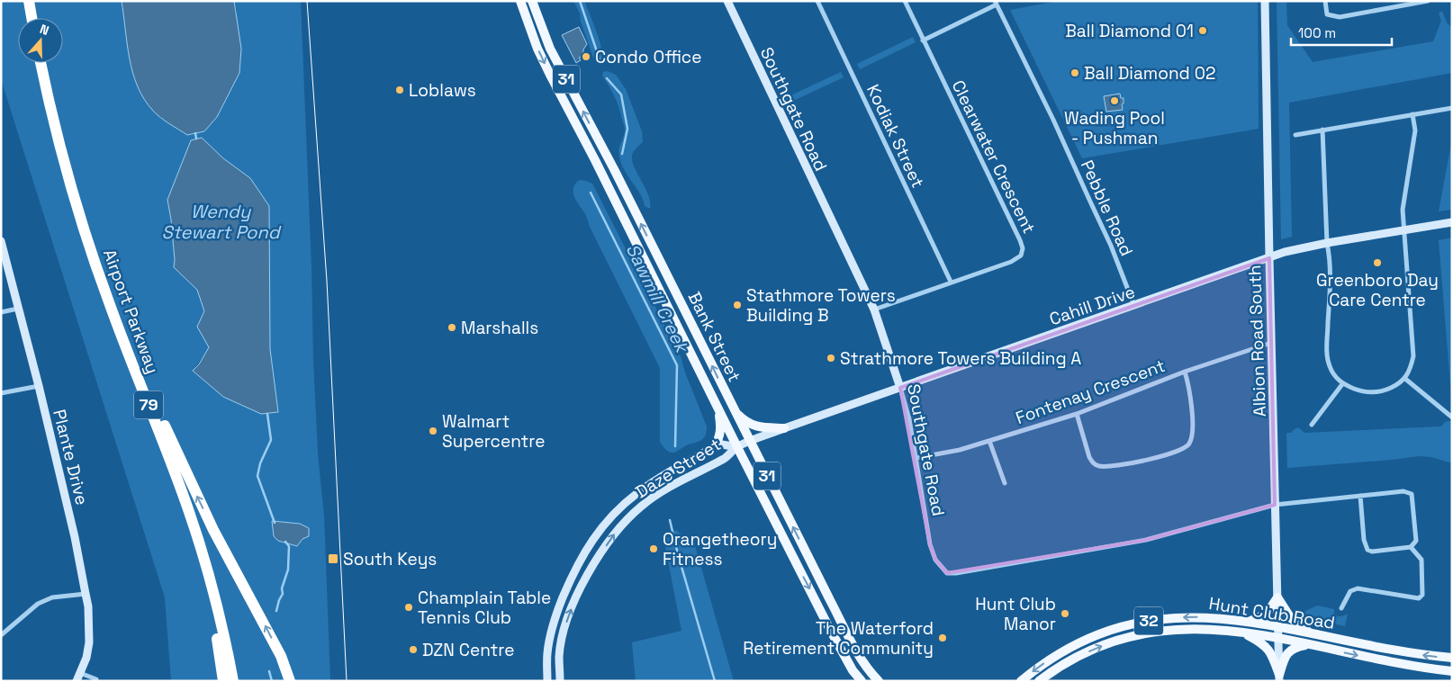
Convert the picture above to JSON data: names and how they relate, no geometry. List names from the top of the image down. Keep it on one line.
{"streets":{"highway":["Airport Parkway","79"],"main road":["31","Bank Street","Hunt Club Road","32"],"street":["Southgate Road","Kodiak Street","Clearwater Crescent","Pebble Road","Cahill Drive","Albion Road South","Fontenay Crescent","Plante Drive","Daze Street"]},"crossings":[["Southgate Road","Clearwater Crescent"],["Southgate Road","Cahill Drive"],["Southgate Road","Albion Road South"],["Southgate Road","Fontenay Crescent"],["Kodiak Street","Clearwater Crescent"],["Pebble Road","Cahill Drive"],["Cahill Drive","Bank Street"],["Cahill Drive","Albion Road South"],["Cahill Drive","Daze Street"],["Bank Street","Daze Street"],["Albion Road South","Fontenay Crescent"],["Albion Road South","Hunt Club Road"]],"water":["Wendy Stewart Pond","Sawmill Creek"],"places":{"other":["Ball Diamond 01","Condo Office","Ball Diamond 02","Loblaws","Wading Pool - Pushman","Greenboro Day Care Centre","Stathmore Towers Building B","Marshalls","Strathmore Towers Building A","Walmart Supercentre","Orangetheory Fitness","Champlain Table Tennis Club","Hunt Club Manor","The Waterford Retirement Community","DZN Centre"],"transit":["South Keys"]},"scale_bar":"100 m","north":"top"}
